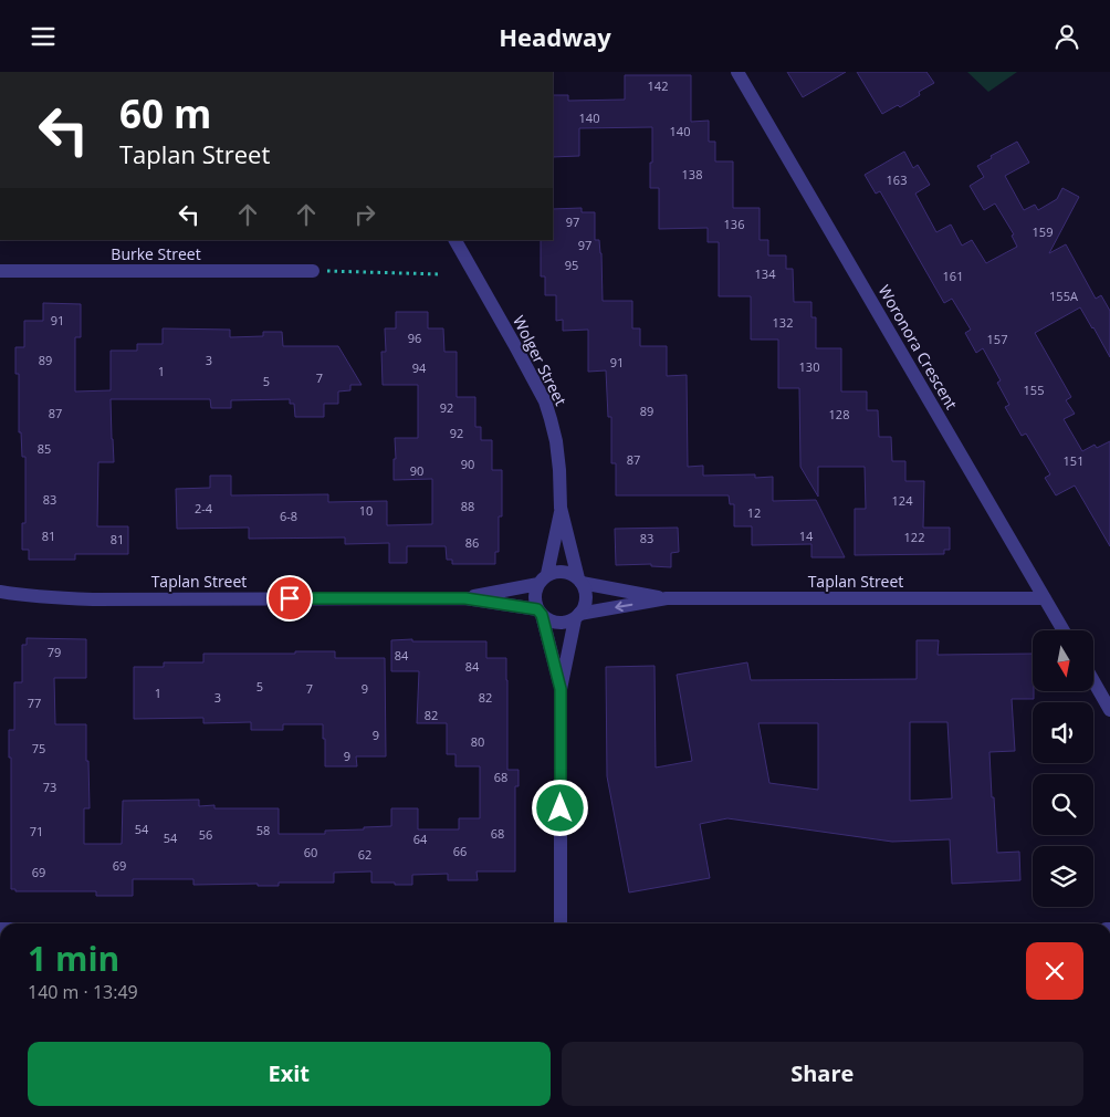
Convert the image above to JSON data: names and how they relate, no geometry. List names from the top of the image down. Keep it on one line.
{"streets":{"street":["Burke Street","Woronora Crescent","Wolger Street","Taplan Street"]},"crossings":[["Woronora Crescent","Taplan Street"],["Wolger Street","Taplan Street"]],"house_numbers":["142","140","140","138","163","97","136","159","97","95","134","161","155A","91","132","96","157","89","3","91","130","94","1","7","5","155","92","89","87","128","92","85","87","151","90","90","83","124","88","2-4","10","12","6-8","81","14","122","83","81","86","79","84","84","5","7","9","1","3","82","77","82","9","80","75","9","68","73","54","58","71","68","56","54","64","66","60","62","69","69"],"north":"bottom","page":{"header":"Headway","turn":["60 m","Taplan Street"],"heading":["1 min","140 m · 13:49"],"buttons":["Exit","Share"]}}
